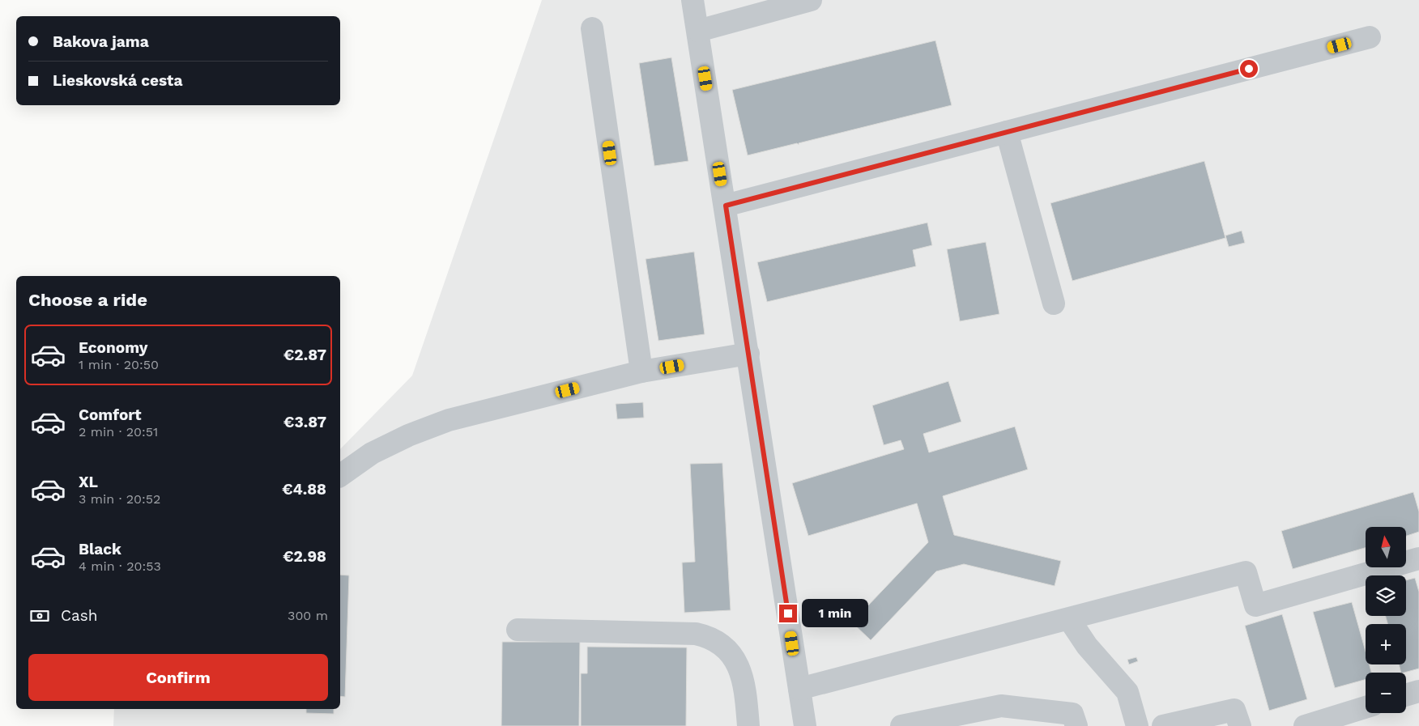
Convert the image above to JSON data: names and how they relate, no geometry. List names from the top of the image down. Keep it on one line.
{"north":"top","page":{"banner":["Bakova jama","Lieskovská cesta"],"heading":"Choose a ride","list":[{"name":"Economy","note":"1 min · 20:50","value":"€2.87"},{"name":"Comfort","note":"2 min · 20:51","value":"€3.87"},{"name":"XL","note":"3 min · 20:52","value":"€4.88"},{"name":"Black","note":"4 min · 20:53","value":"€2.98"}],"map_buttons":["+","−"],"pay":["Cash","300 m"],"bubble":"1 min","buttons":"Confirm"}}
